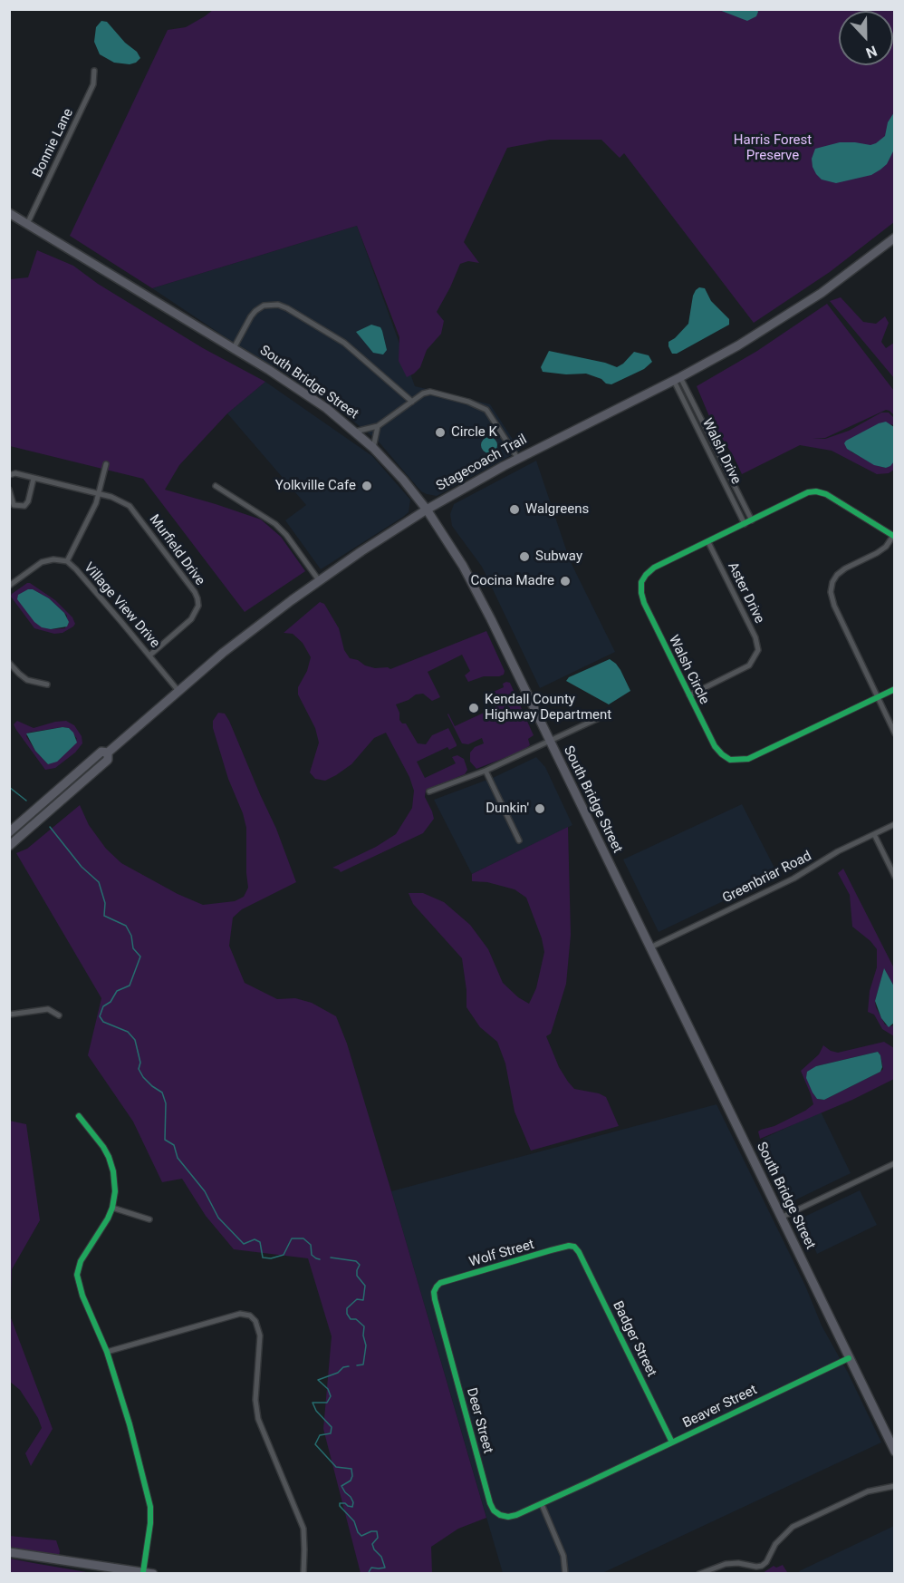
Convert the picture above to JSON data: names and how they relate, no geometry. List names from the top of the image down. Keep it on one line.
{"streets":{"main road":["South Bridge Street","Stagecoach Trail"],"street":["Bonnie Lane","Walsh Drive","Murfield Drive","Aster Drive","Village View Drive","Walsh Circle","Greenbriar Road","Wolf Street","Badger Street","Beaver Street","Deer Street"]},"crossings":[["Bonnie Lane","South Bridge Street"],["South Bridge Street","Stagecoach Trail"],["South Bridge Street","Greenbriar Road"],["South Bridge Street","Beaver Street"],["Walsh Drive","Stagecoach Trail"],["Walsh Drive","Walsh Circle"],["Stagecoach Trail","Village View Drive"],["Murfield Drive","Village View Drive"],["Aster Drive","Walsh Circle"],["Wolf Street","Badger Street"],["Wolf Street","Deer Street"],["Badger Street","Beaver Street"],["Beaver Street","Deer Street"]],"parks":["Harris Forest Preserve"],"places":["Circle K","Yolkville Cafe","Walgreens","Subway","Cocina Madre","Kendall County Highway Department","Dunkin'"],"north":"bottom"}
